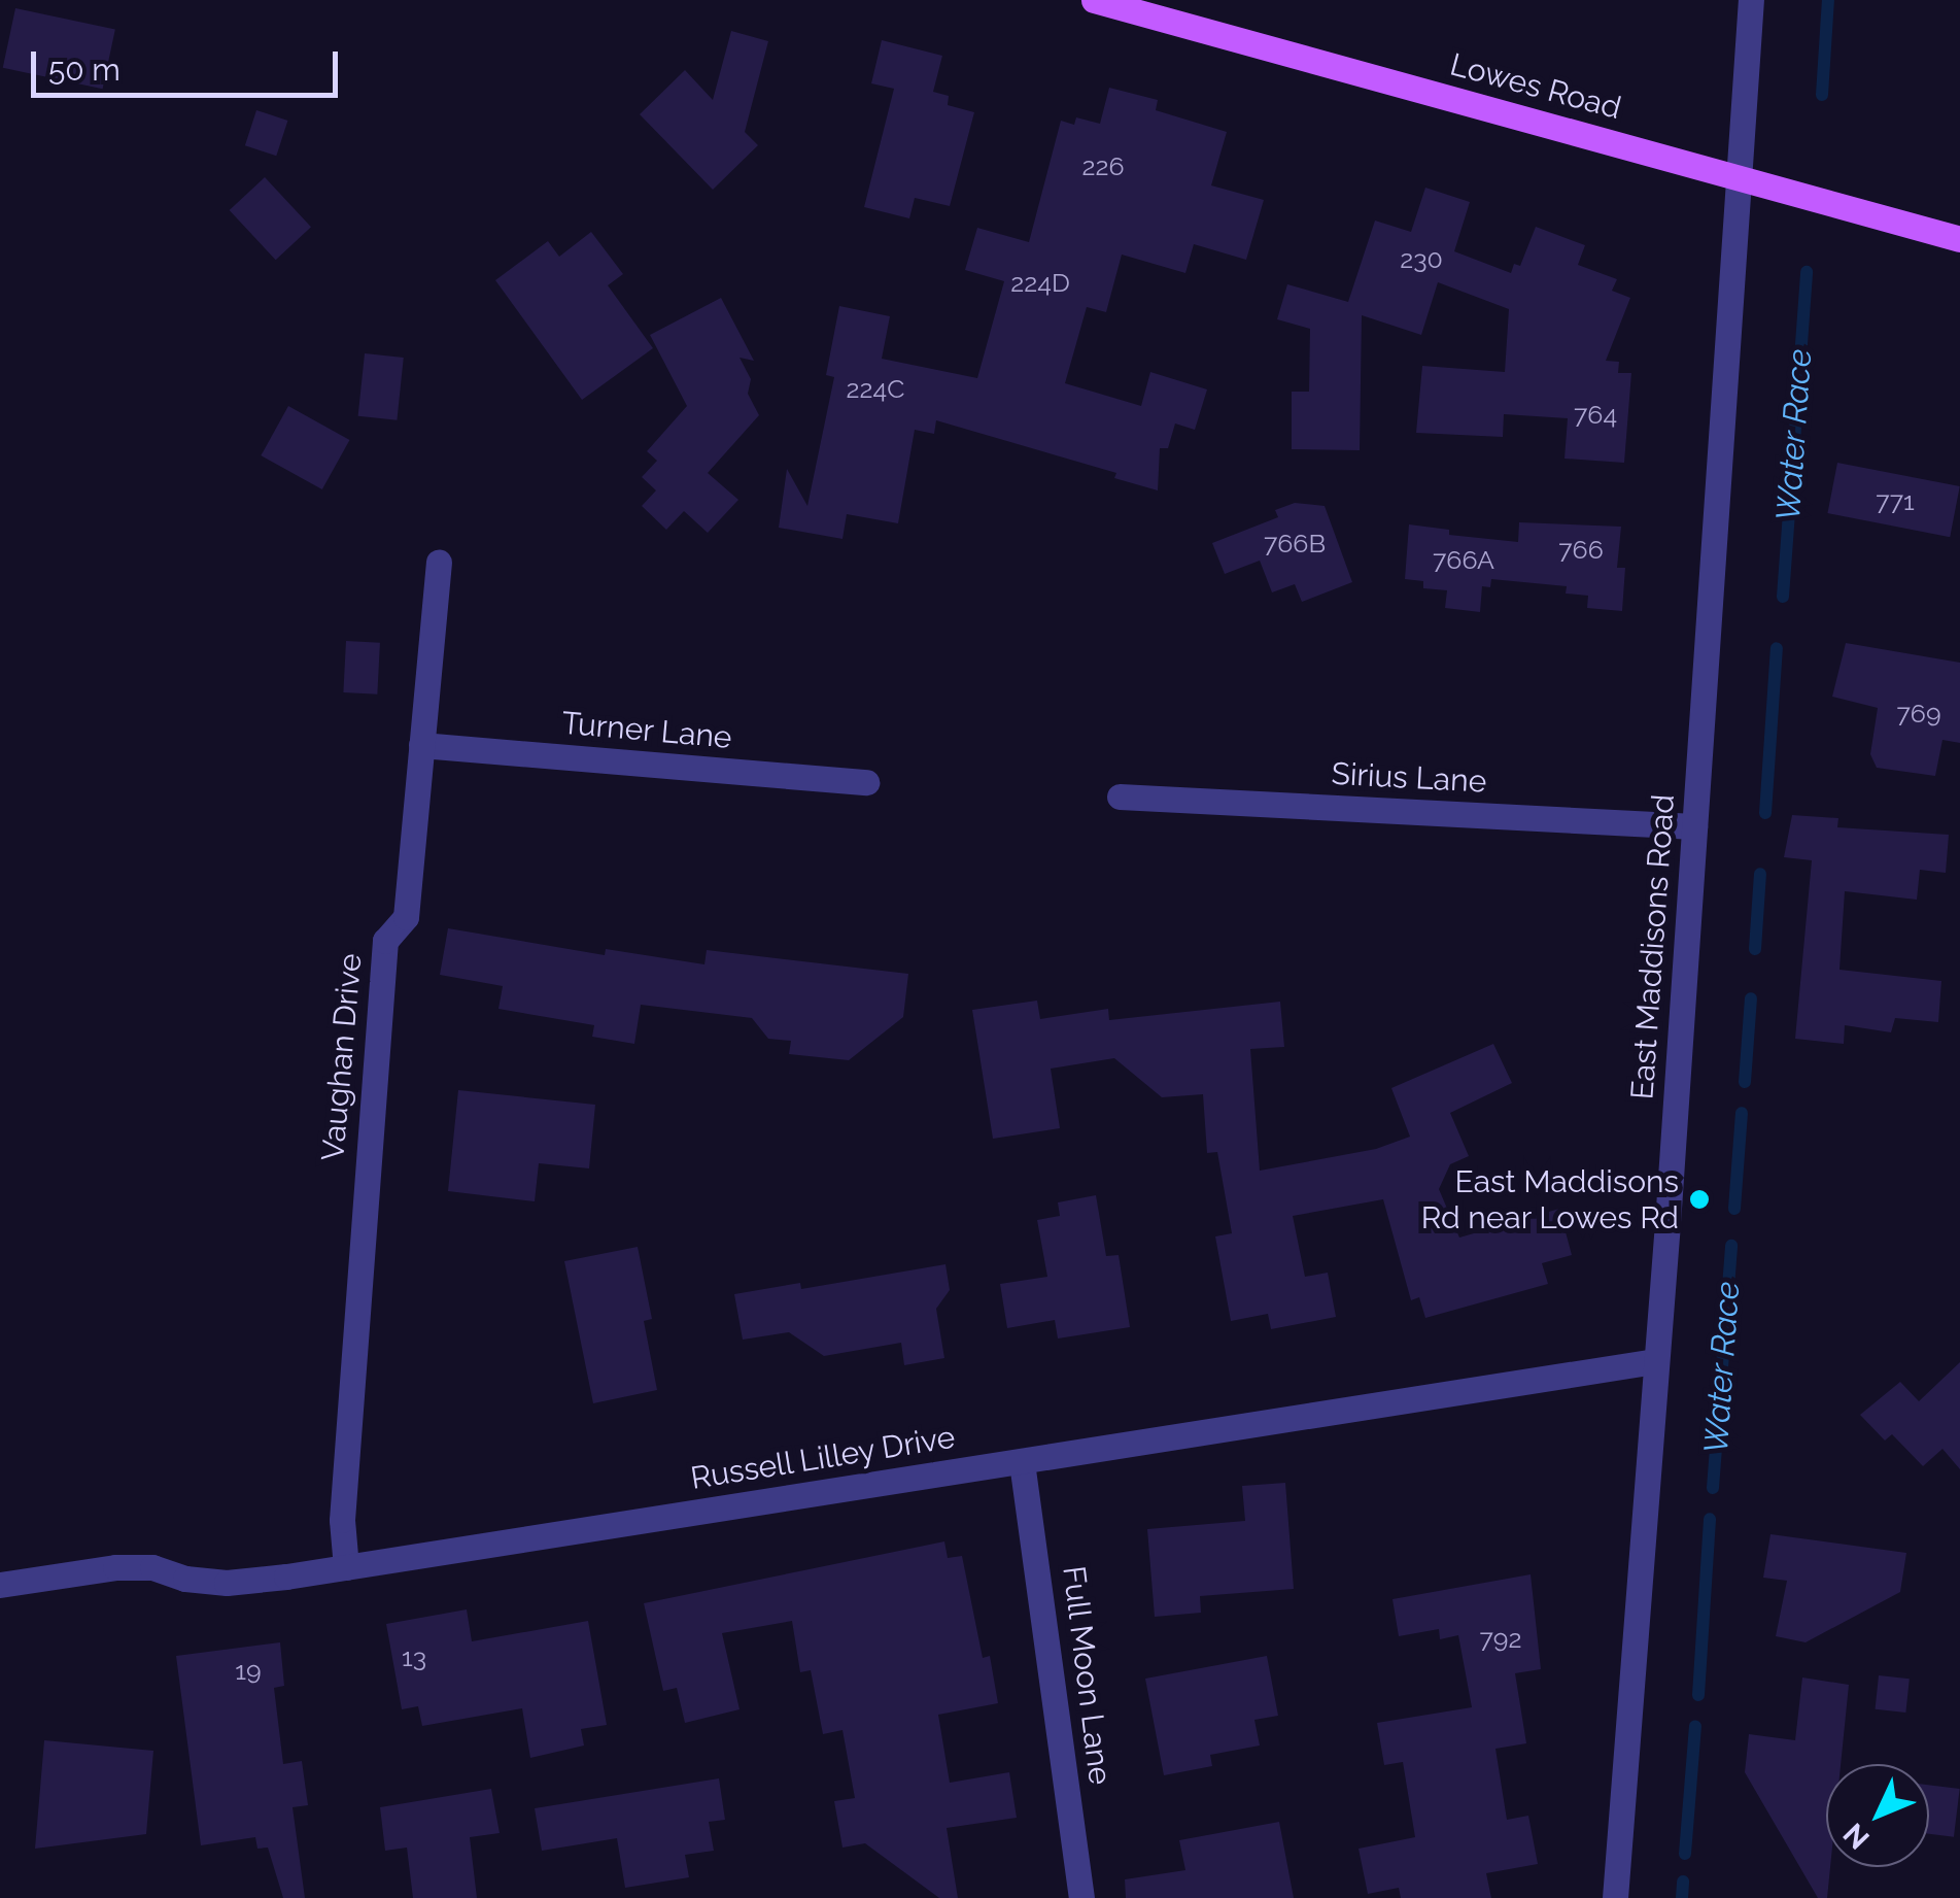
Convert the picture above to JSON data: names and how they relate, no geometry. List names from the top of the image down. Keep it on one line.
{"streets":{"main road":["Lowes Road"],"street":["Turner Lane","Sirius Lane","East Maddisons Road","Vaughan Drive","Russell Lilley Drive","Full Moon Lane"]},"crossings":[["Lowes Road","East Maddisons Road"],["Turner Lane","Vaughan Drive"],["Sirius Lane","East Maddisons Road"],["East Maddisons Road","Russell Lilley Drive"],["Vaughan Drive","Russell Lilley Drive"],["Russell Lilley Drive","Full Moon Lane"]],"water":["Water Race"],"places":["East Maddisons Rd near Lowes Rd"],"house_numbers":["226","230","224D","224C","764","771","766B","766","766A","769","792","13","19"],"scale_bar":"50 m","north":"bottom left"}
